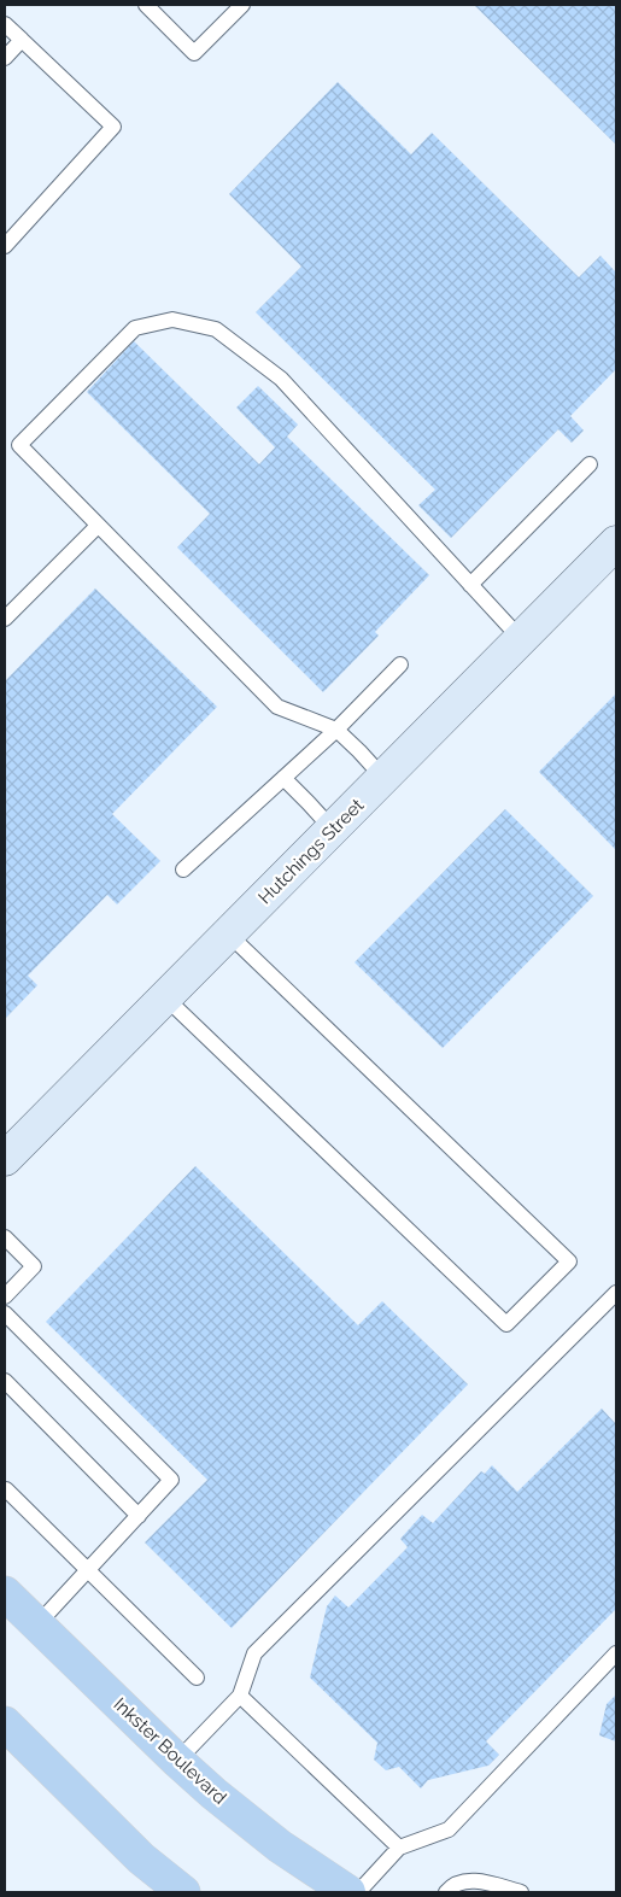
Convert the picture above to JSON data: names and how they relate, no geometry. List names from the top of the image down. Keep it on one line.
{"streets":{"main road":["Inkster Boulevard"],"street":["Hutchings Street"]}}
